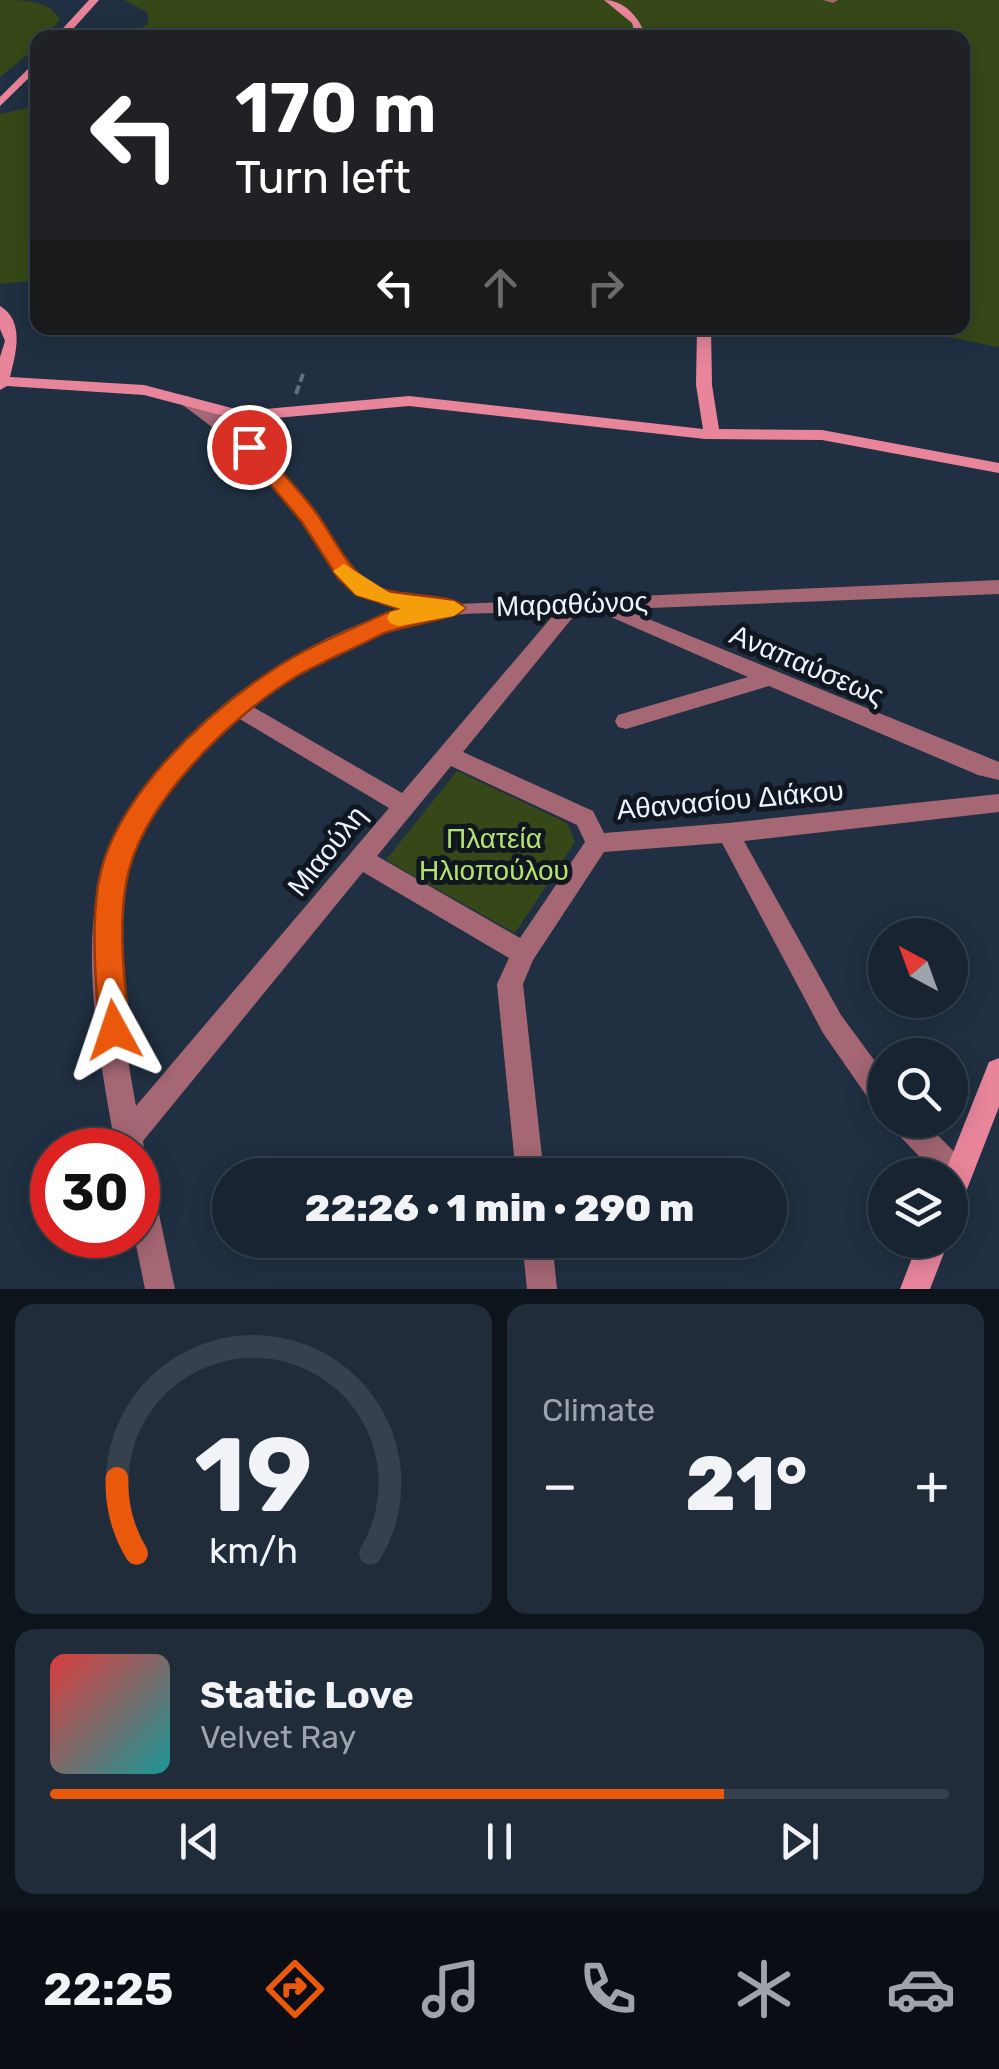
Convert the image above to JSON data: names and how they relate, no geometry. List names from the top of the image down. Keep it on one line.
{"streets":{"street":["Μαραθώνος","Αναπαύσεως","Αθανασίου Διάκου","Μιαούλη"]},"crossings":[["Μαραθώνος","Αναπαύσεως"],["Μαραθώνος","Μιαούλη"],["Αναπαύσεως","Μιαούλη"]],"parks":["Πλατεία Ηλιοπούλου"],"north":"top left","page":{"turn":["170 m","Turn left"],"limit":"30","trip":"22:26 · 1 min · 290 m","tile":"Climate","heat":["−","21°","+"],"song":["Static Love","Velvet Ray"],"tabs":"22:25","gauge":["19","km/h"]}}
